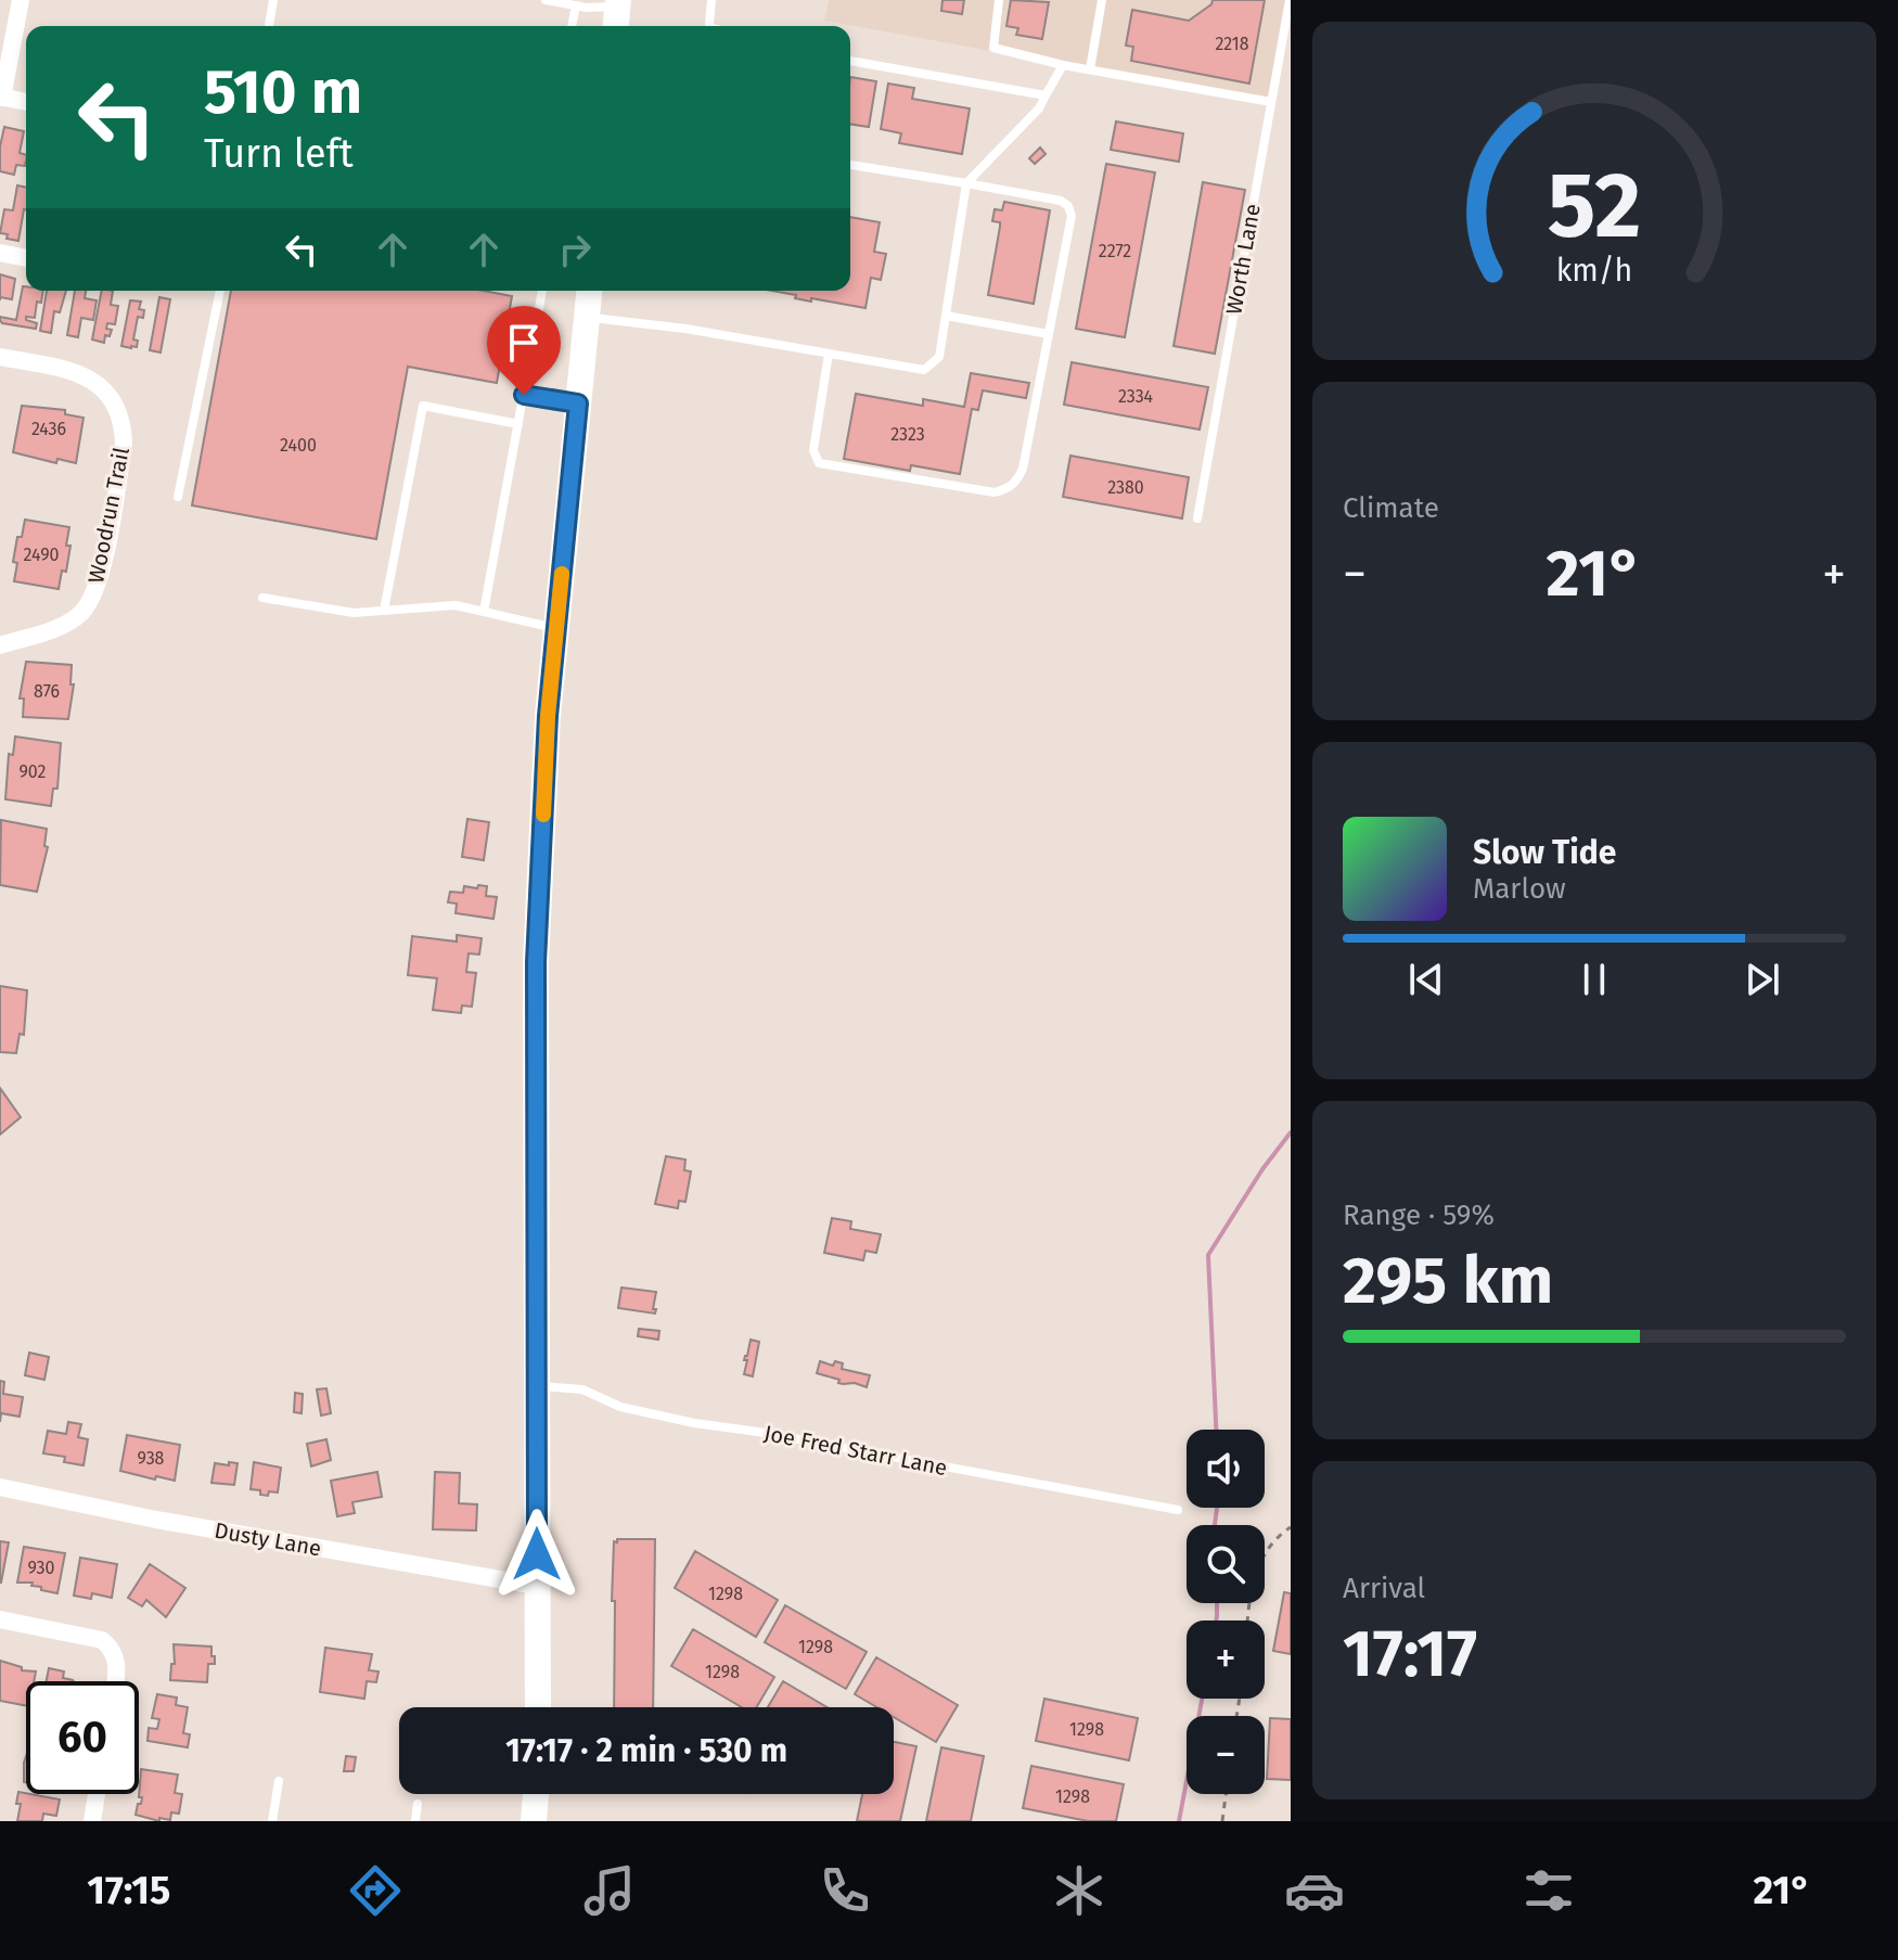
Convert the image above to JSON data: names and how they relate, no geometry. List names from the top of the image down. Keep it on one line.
{"streets":{"street":["Woodrun Trail","Dusty Lane"],"lane":["Worth Lane","Joe Fred Starr Lane"]},"house_numbers":["2218","2272","2334","2436","2323","2400","2380","2490","876","902","938","930","1298","1298","1298","1298","1298"],"page":{"turn":["510 m","Turn left"],"tile":["Climate",["Range · 59%","295 km"],["Arrival","17:17"]],"heat":["−","21°","+"],"song":["Slow Tide","Marlow"],"map_buttons":["+","−"],"limit":"60","trip":"17:17 · 2 min · 530 m","tabs":["17:15","21°"],"gauge":["52","km/h"]}}
